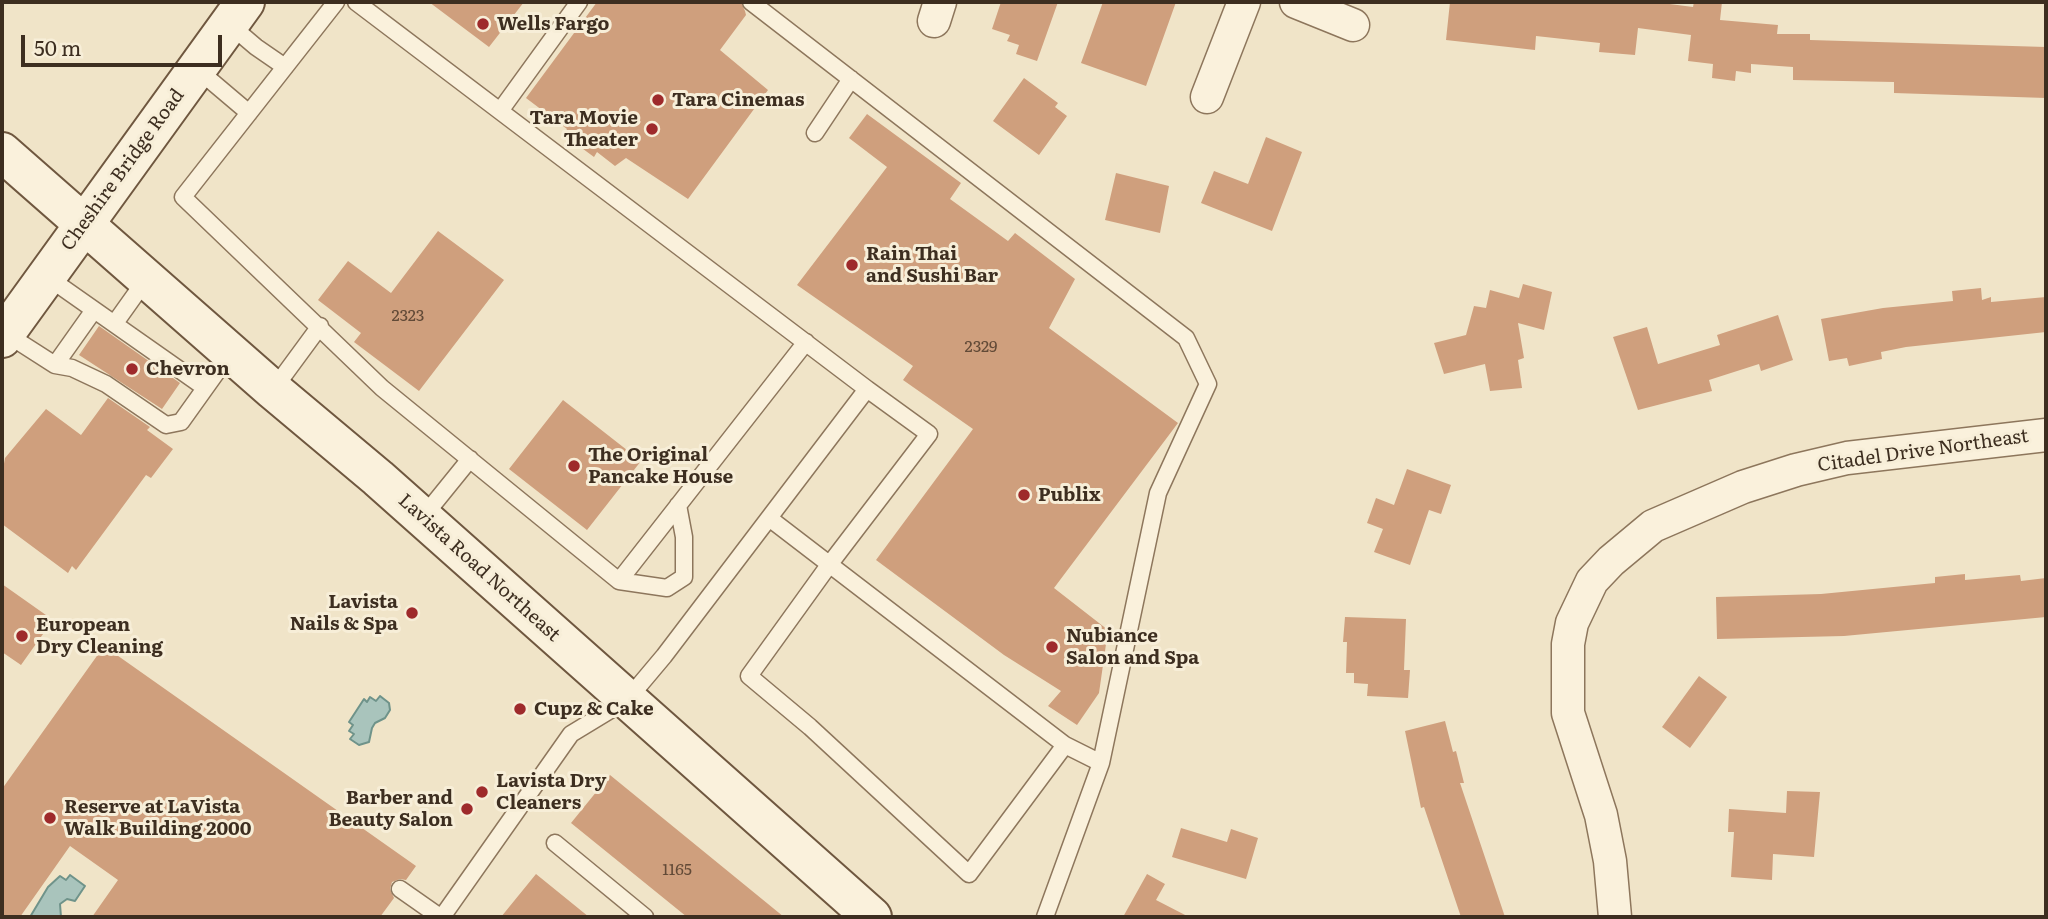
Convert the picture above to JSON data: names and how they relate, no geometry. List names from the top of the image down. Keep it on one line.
{"streets":{"main road":["Cheshire Bridge Road","Lavista Road Northeast"],"street":["Citadel Drive Northeast"]},"crossings":[["Cheshire Bridge Road","Lavista Road Northeast"]],"places":["Wells Fargo","Tara Cinemas","Tara Movie Theater","Rain Thai and Sushi Bar","Chevron","The Original Pancake House","Publix","Lavista Nails & Spa","European Dry Cleaning","Nubiance Salon and Spa","Cupz & Cake","Lavista Dry Cleaners","Barber and Beauty Salon","Reserve at LaVista Walk Building 2000"],"house_numbers":["2323","2329","1165"],"scale_bar":"50 m"}
